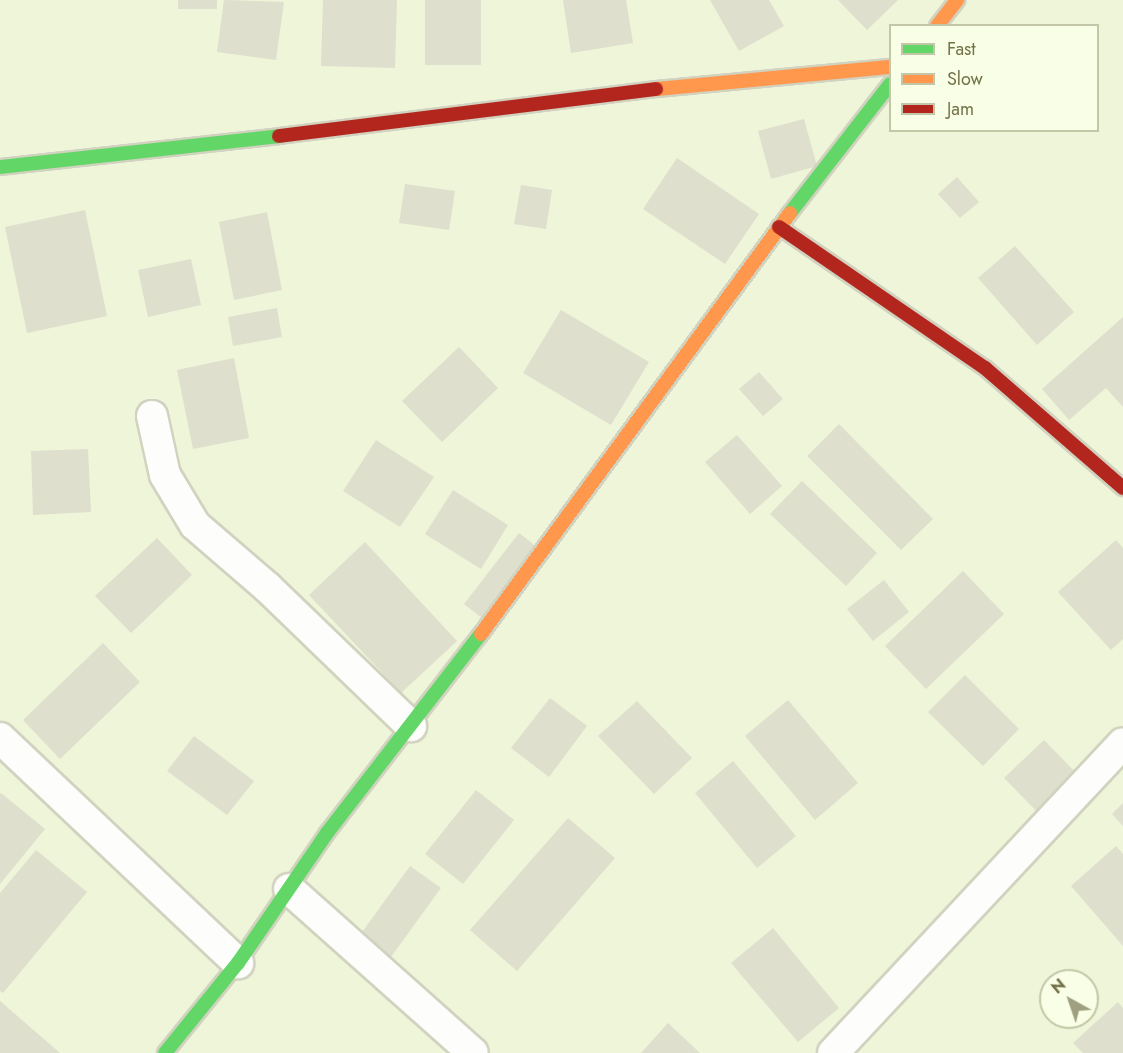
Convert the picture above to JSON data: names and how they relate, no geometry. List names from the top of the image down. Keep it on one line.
{"legend":["Fast","Slow","Jam"],"north":"top left"}
